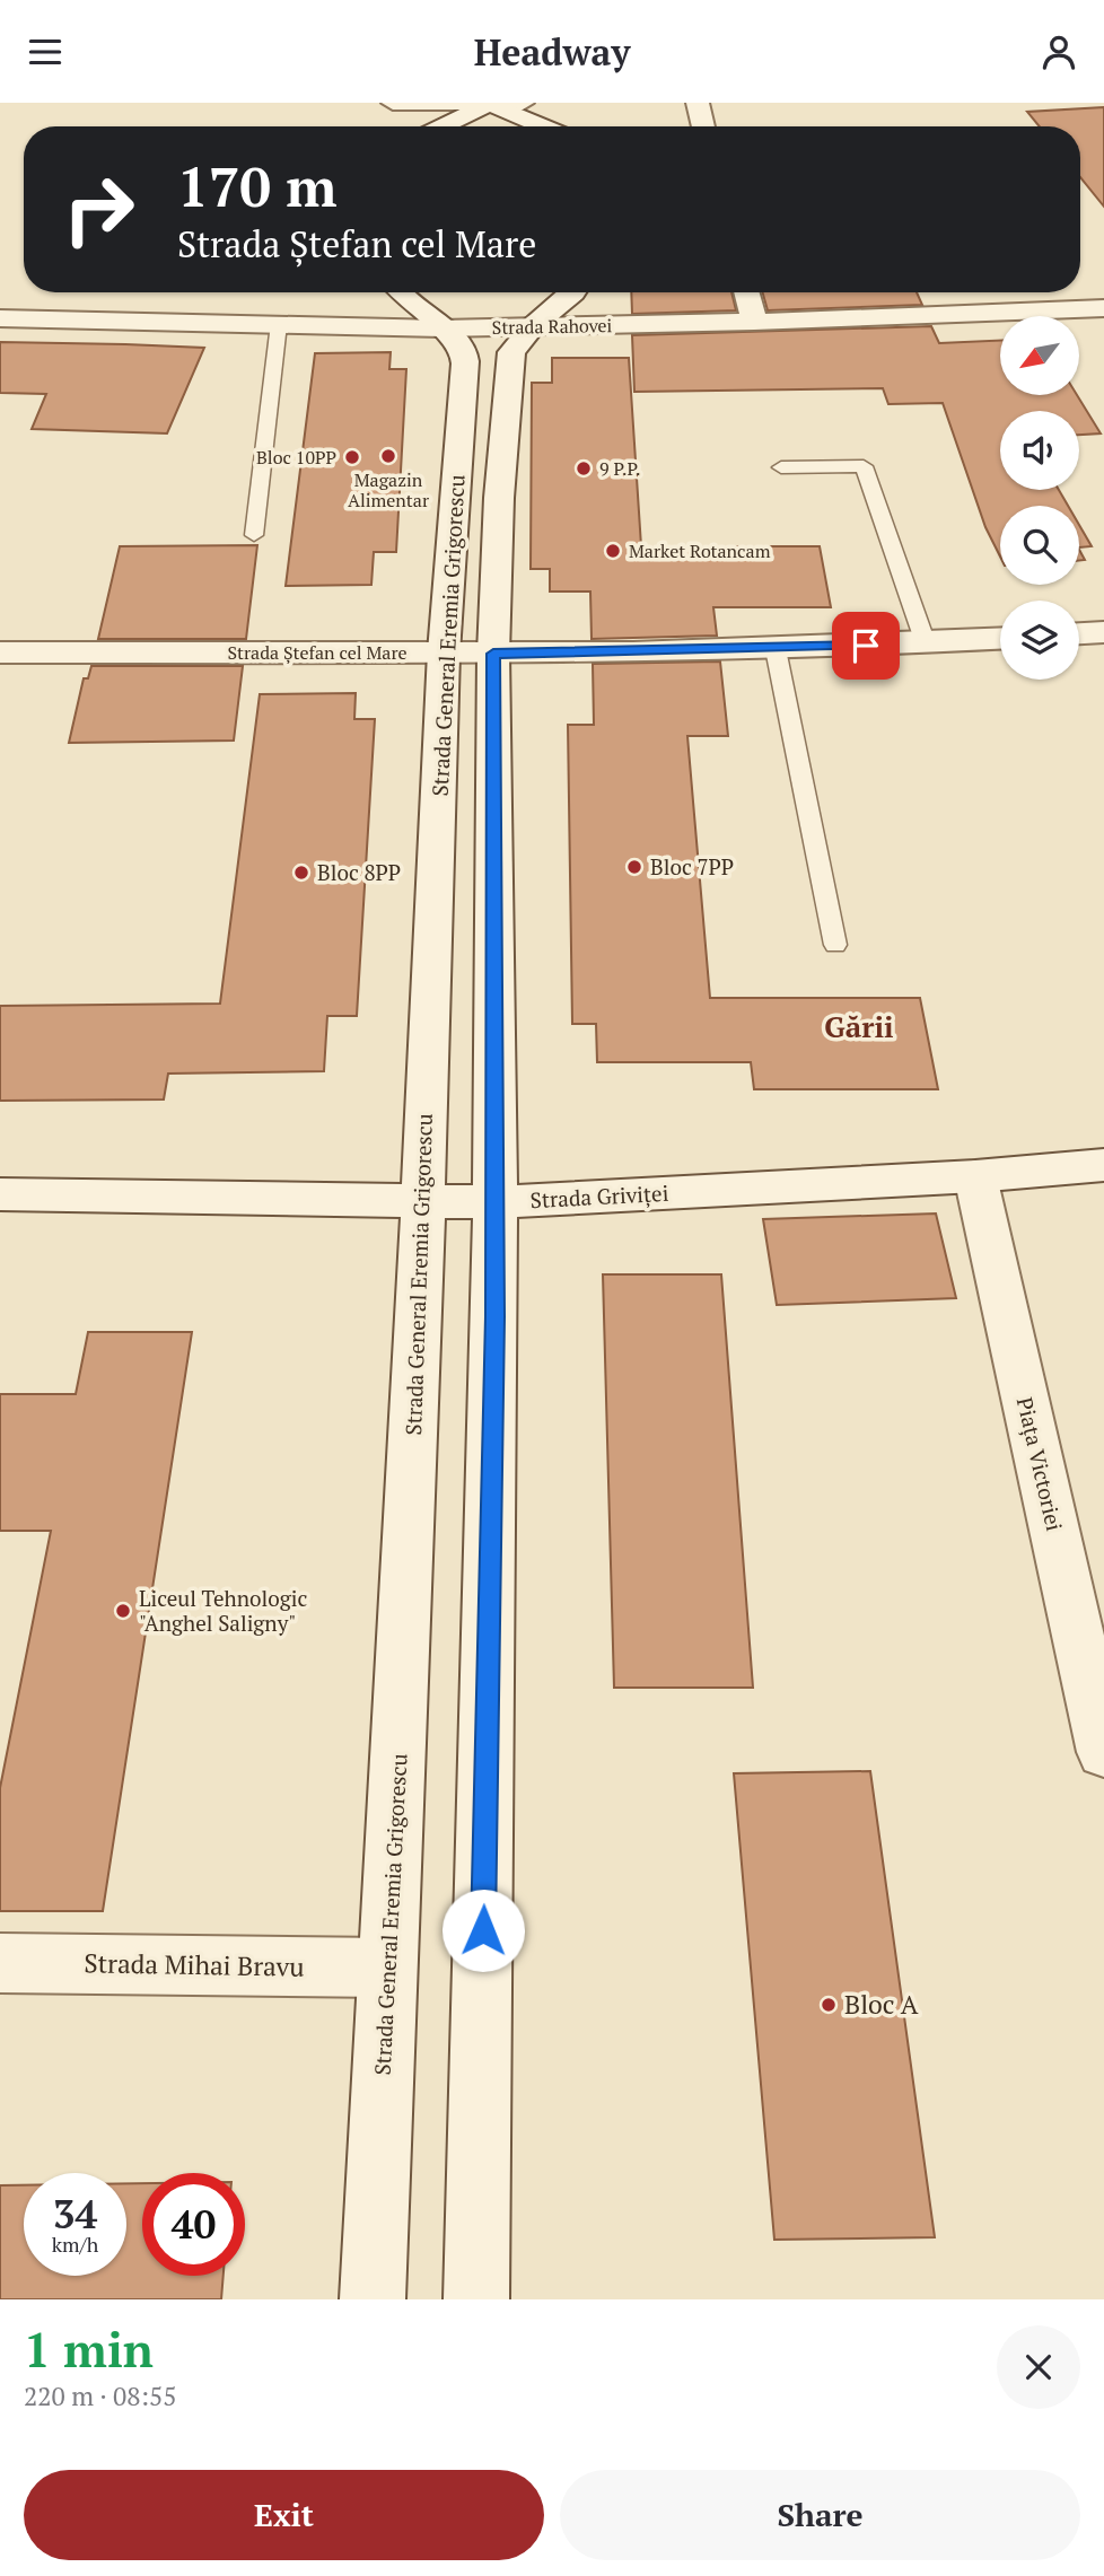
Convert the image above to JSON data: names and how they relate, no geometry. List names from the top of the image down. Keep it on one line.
{"streets":{"street":["Strada Rahovei","Strada General Eremia Grigorescu","Strada Ștefan cel Mare","Strada Griviței","Piața Victoriei","Strada Mihai Bravu"]},"crossings":[["Strada Rahovei","Strada General Eremia Grigorescu"],["Strada General Eremia Grigorescu","Strada Ștefan cel Mare"],["Strada General Eremia Grigorescu","Strada Griviței"],["Strada General Eremia Grigorescu","Strada Mihai Bravu"],["Strada Griviței","Piața Victoriei"]],"districts":["Gării"],"places":["Magazin Alimentar","Bloc 10PP","9 P.P.","Market Rotancam","Bloc 7PP","Bloc 8PP","Liceul Tehnologic \"Anghel Saligny\"","Bloc A"],"north":"bottom left","page":{"header":"Headway","turn":["170 m","Strada Ștefan cel Mare"],"speed":"34 km/h","limit":"40","heading":["1 min","220 m · 08:55"],"buttons":["Exit","Share"]}}
